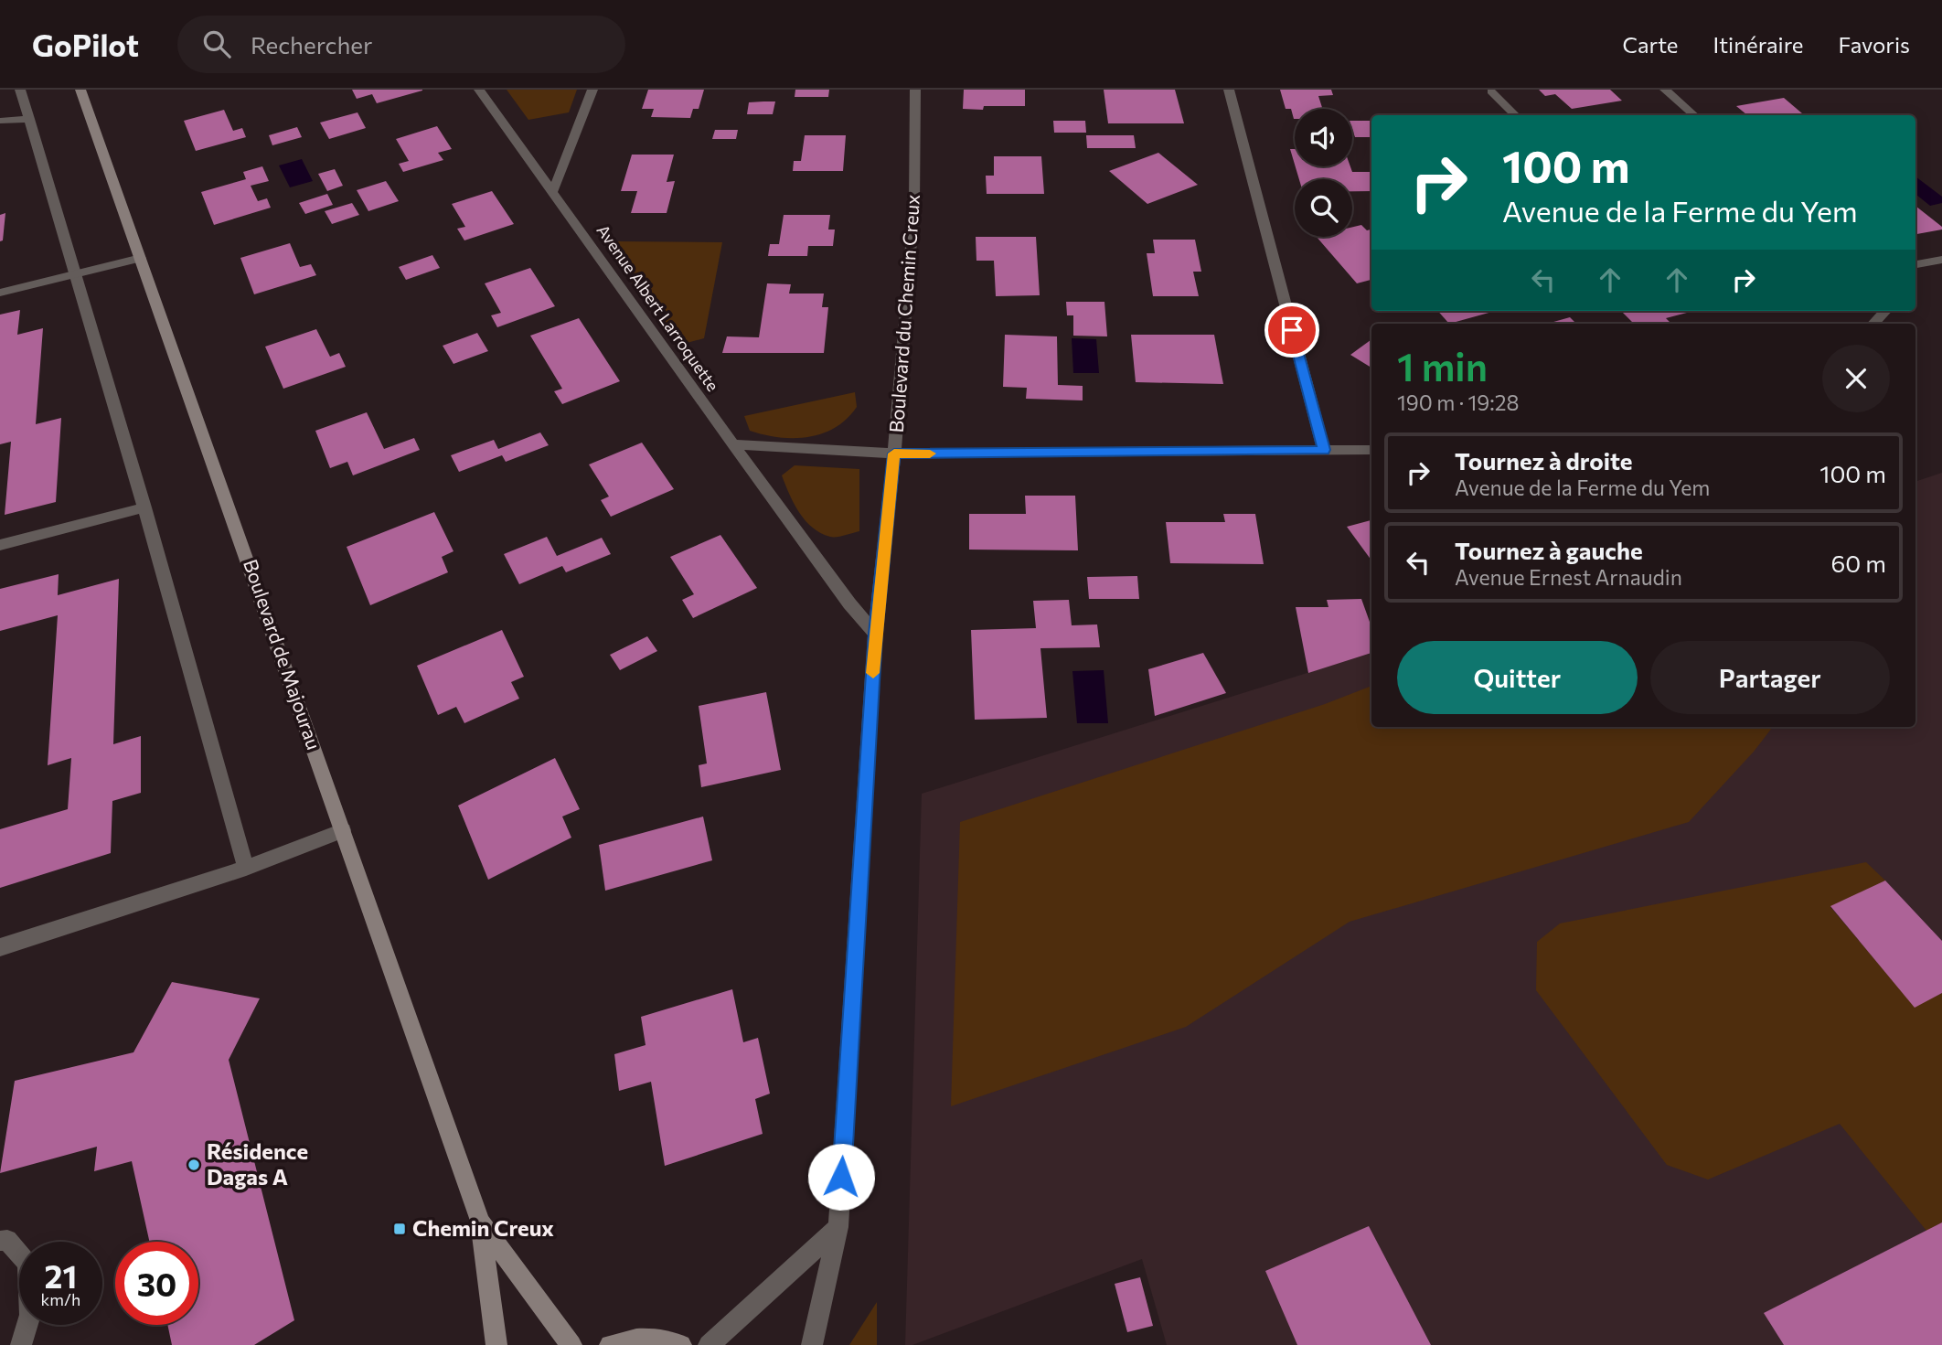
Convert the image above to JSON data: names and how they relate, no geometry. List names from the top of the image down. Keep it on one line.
{"streets":{"street":["Avenue Albert Larroquette","Boulevard du Chemin Creux","Boulevard de Majourau"]},"crossings":[["Avenue Albert Larroquette","Boulevard du Chemin Creux"]],"places":{"other":["Résidence Dagas A"],"transit":["Chemin Creux"]},"page":{"header":"GoPilot","search":"Rechercher","nav":["Carte","Itinéraire","Favoris"],"turn":["100 m","Avenue de la Ferme du Yem"],"heading":["1 min","190 m · 19:28"],"list":[{"name":"Tournez à droite","note":"Avenue de la Ferme du Yem","value":"100 m"},{"name":"Tournez à gauche","note":"Avenue Ernest Arnaudin","value":"60 m"}],"buttons":["Quitter","Partager"],"speed":"21 km/h","limit":"30"}}
